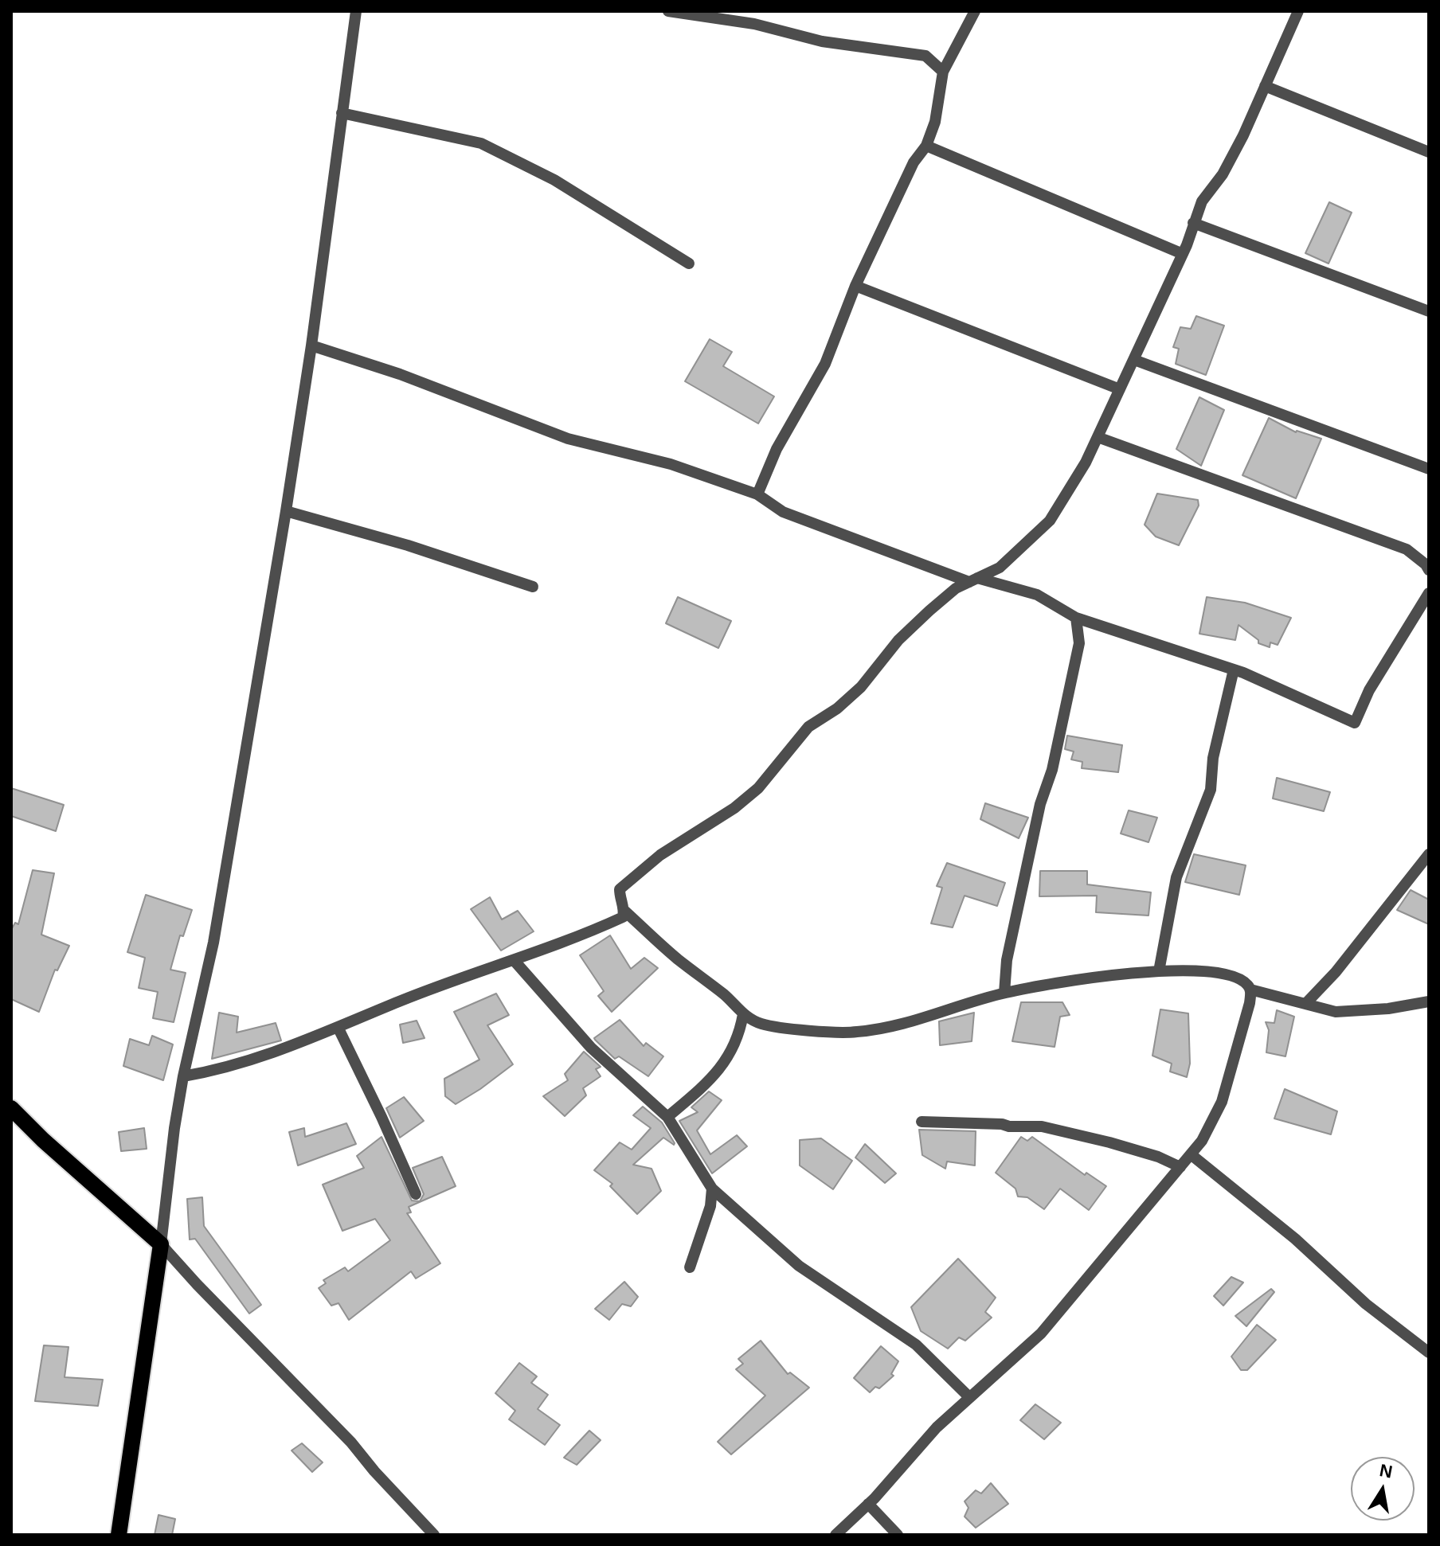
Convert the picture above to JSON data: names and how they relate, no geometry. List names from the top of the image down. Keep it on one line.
{"north":"top"}
